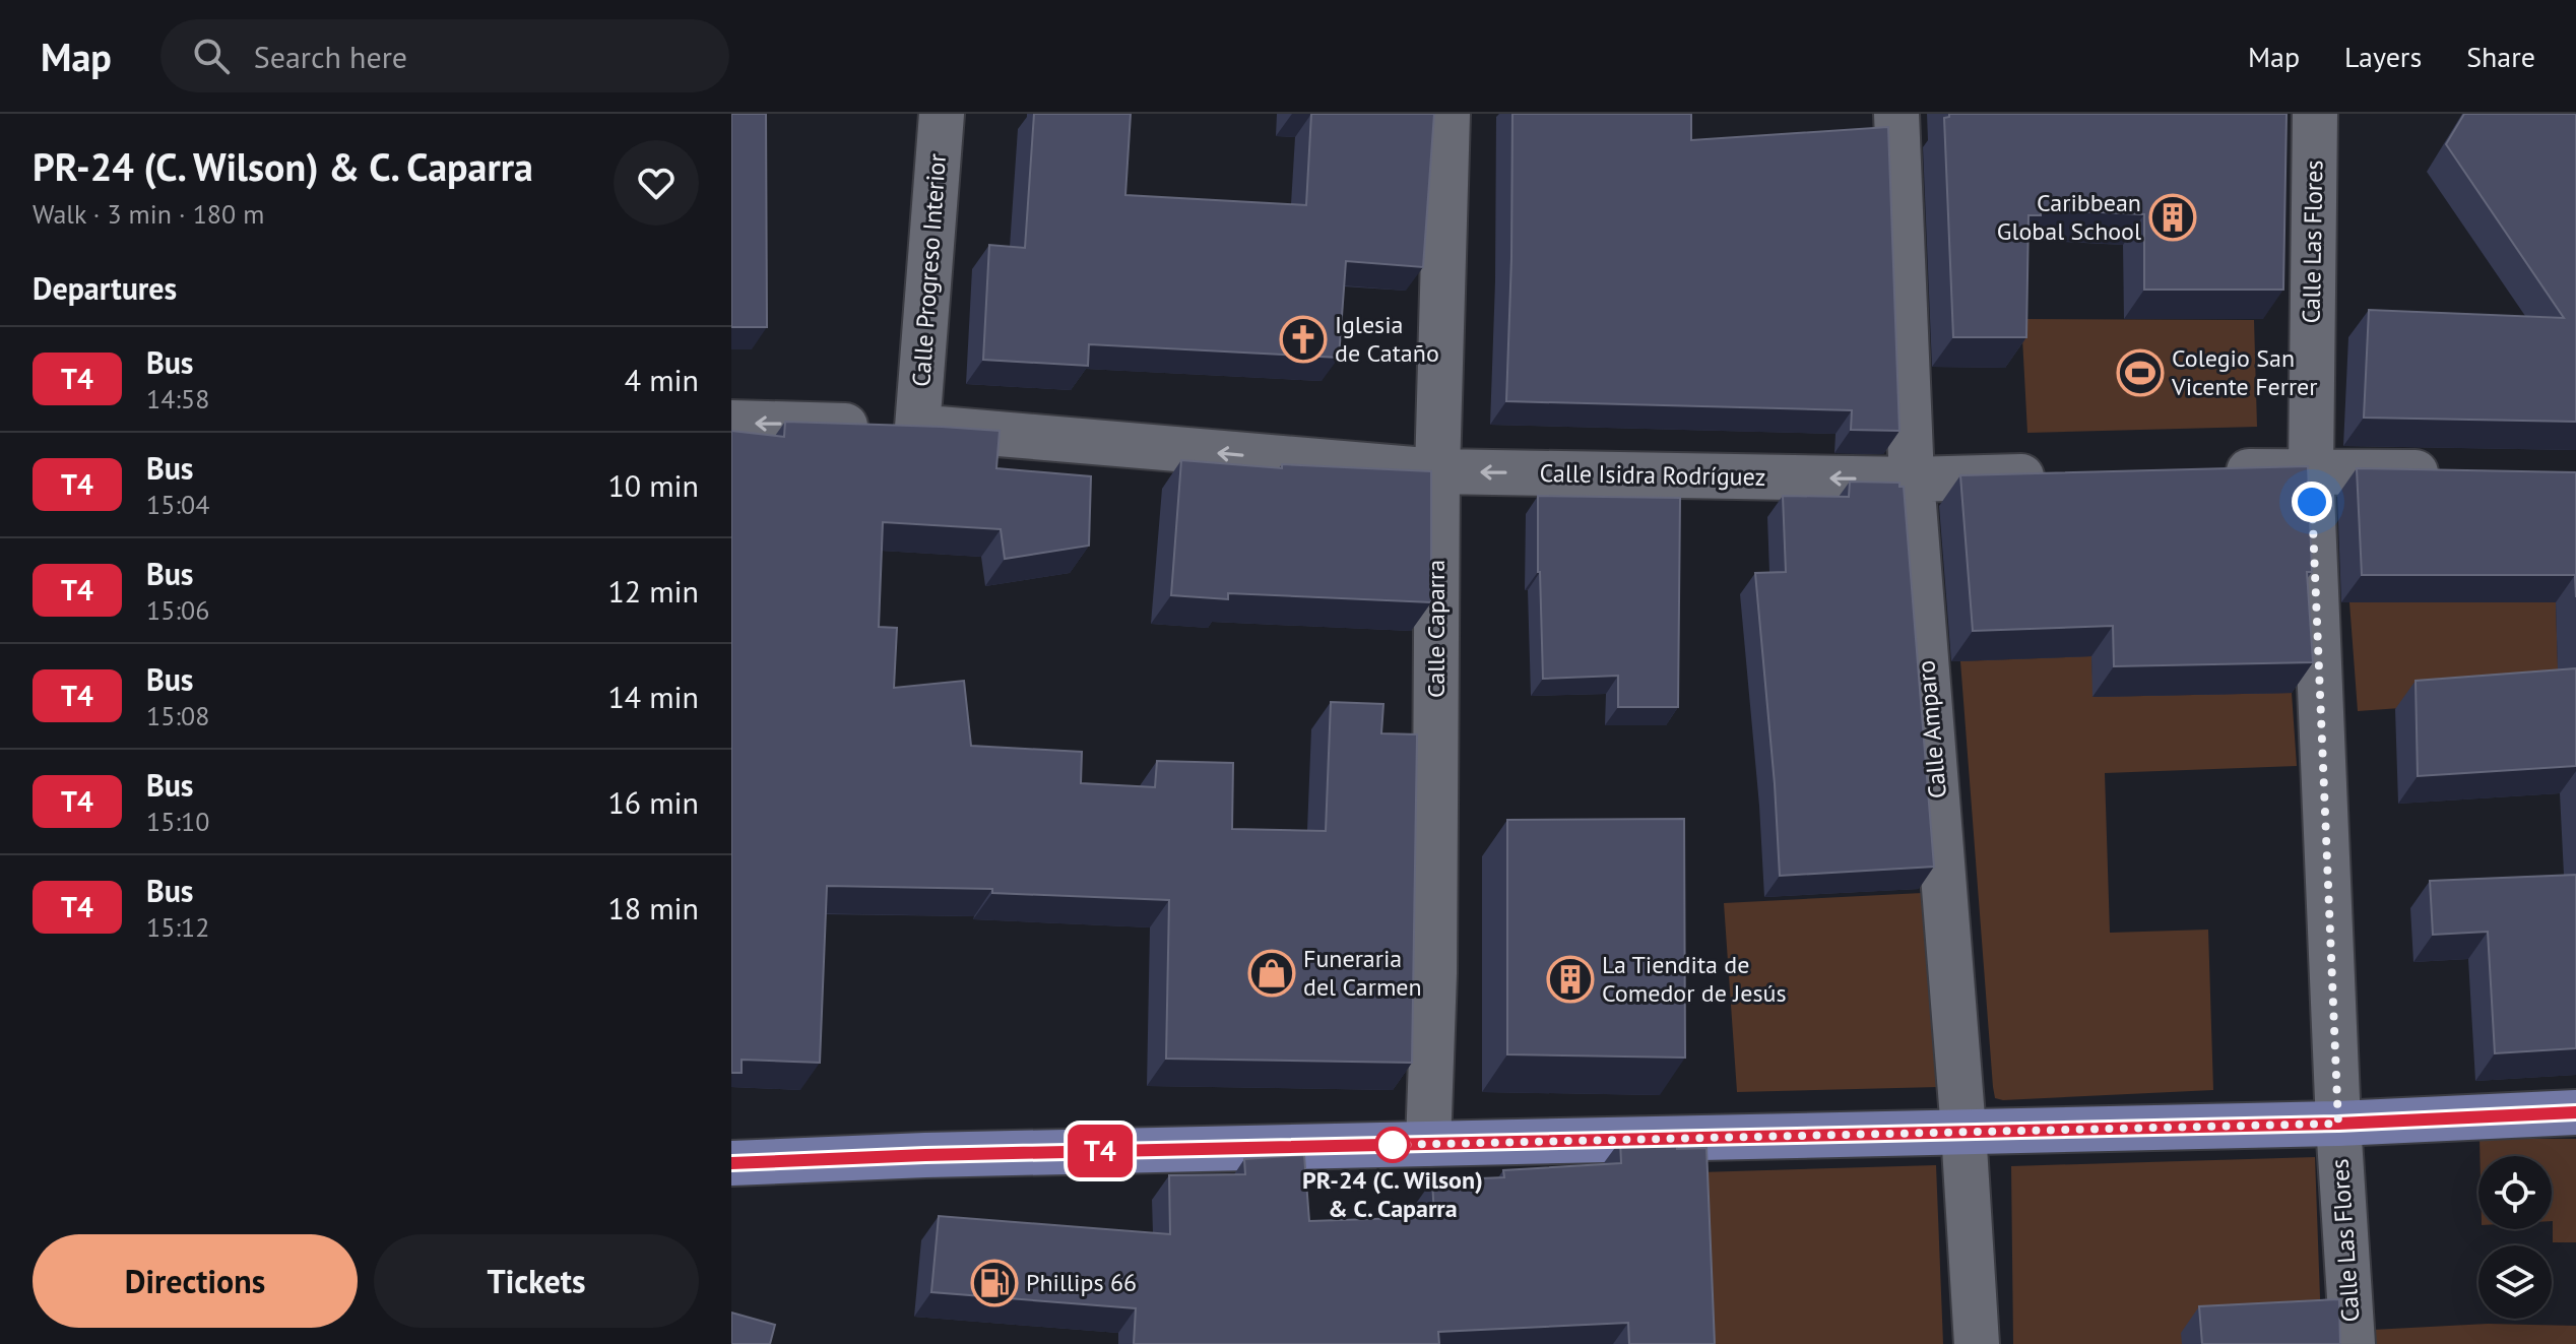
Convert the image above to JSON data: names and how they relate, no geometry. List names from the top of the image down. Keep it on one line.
{"streets":{"street":["Calle Las Flores","Calle Progreso Interior","Calle Isidra Rodríguez","Calle Caparra","Calle Amparo"]},"crossings":[["Calle Progreso Interior","Calle Isidra Rodríguez"],["Calle Isidra Rodríguez","Calle Caparra"],["Calle Isidra Rodríguez","Calle Amparo"]],"one_way":["Calle Isidra Rodríguez"],"places":{"building":["Caribbean Global School","La Tiendita de Comedor de Jesús"],"church":["Iglesia de Cataño"],"sports":["Colegio San Vicente Ferrer"],"shop":["Funeraria del Carmen"],"other":["PR-24 (C. Wilson) & C. Caparra"],"fuel station":["Phillips 66"]},"lines":["bus line T4"],"page":{"header":"Map","search":"Search here","nav":["Map","Layers","Share"],"heading":[["PR-24 (C. Wilson) & C. Caparra","Walk · 3 min · 180 m"],"Departures"],"on_map":"T4","list":[{"mark":"T4","name":"Bus","note":"14:58","value":"4 min"},{"mark":"T4","name":"Bus","note":"15:04","value":"10 min"},{"mark":"T4","name":"Bus","note":"15:06","value":"12 min"},{"mark":"T4","name":"Bus","note":"15:08","value":"14 min"},{"mark":"T4","name":"Bus","note":"15:10","value":"16 min"},{"mark":"T4","name":"Bus","note":"15:12","value":"18 min"}],"buttons":["Directions","Tickets"]}}
